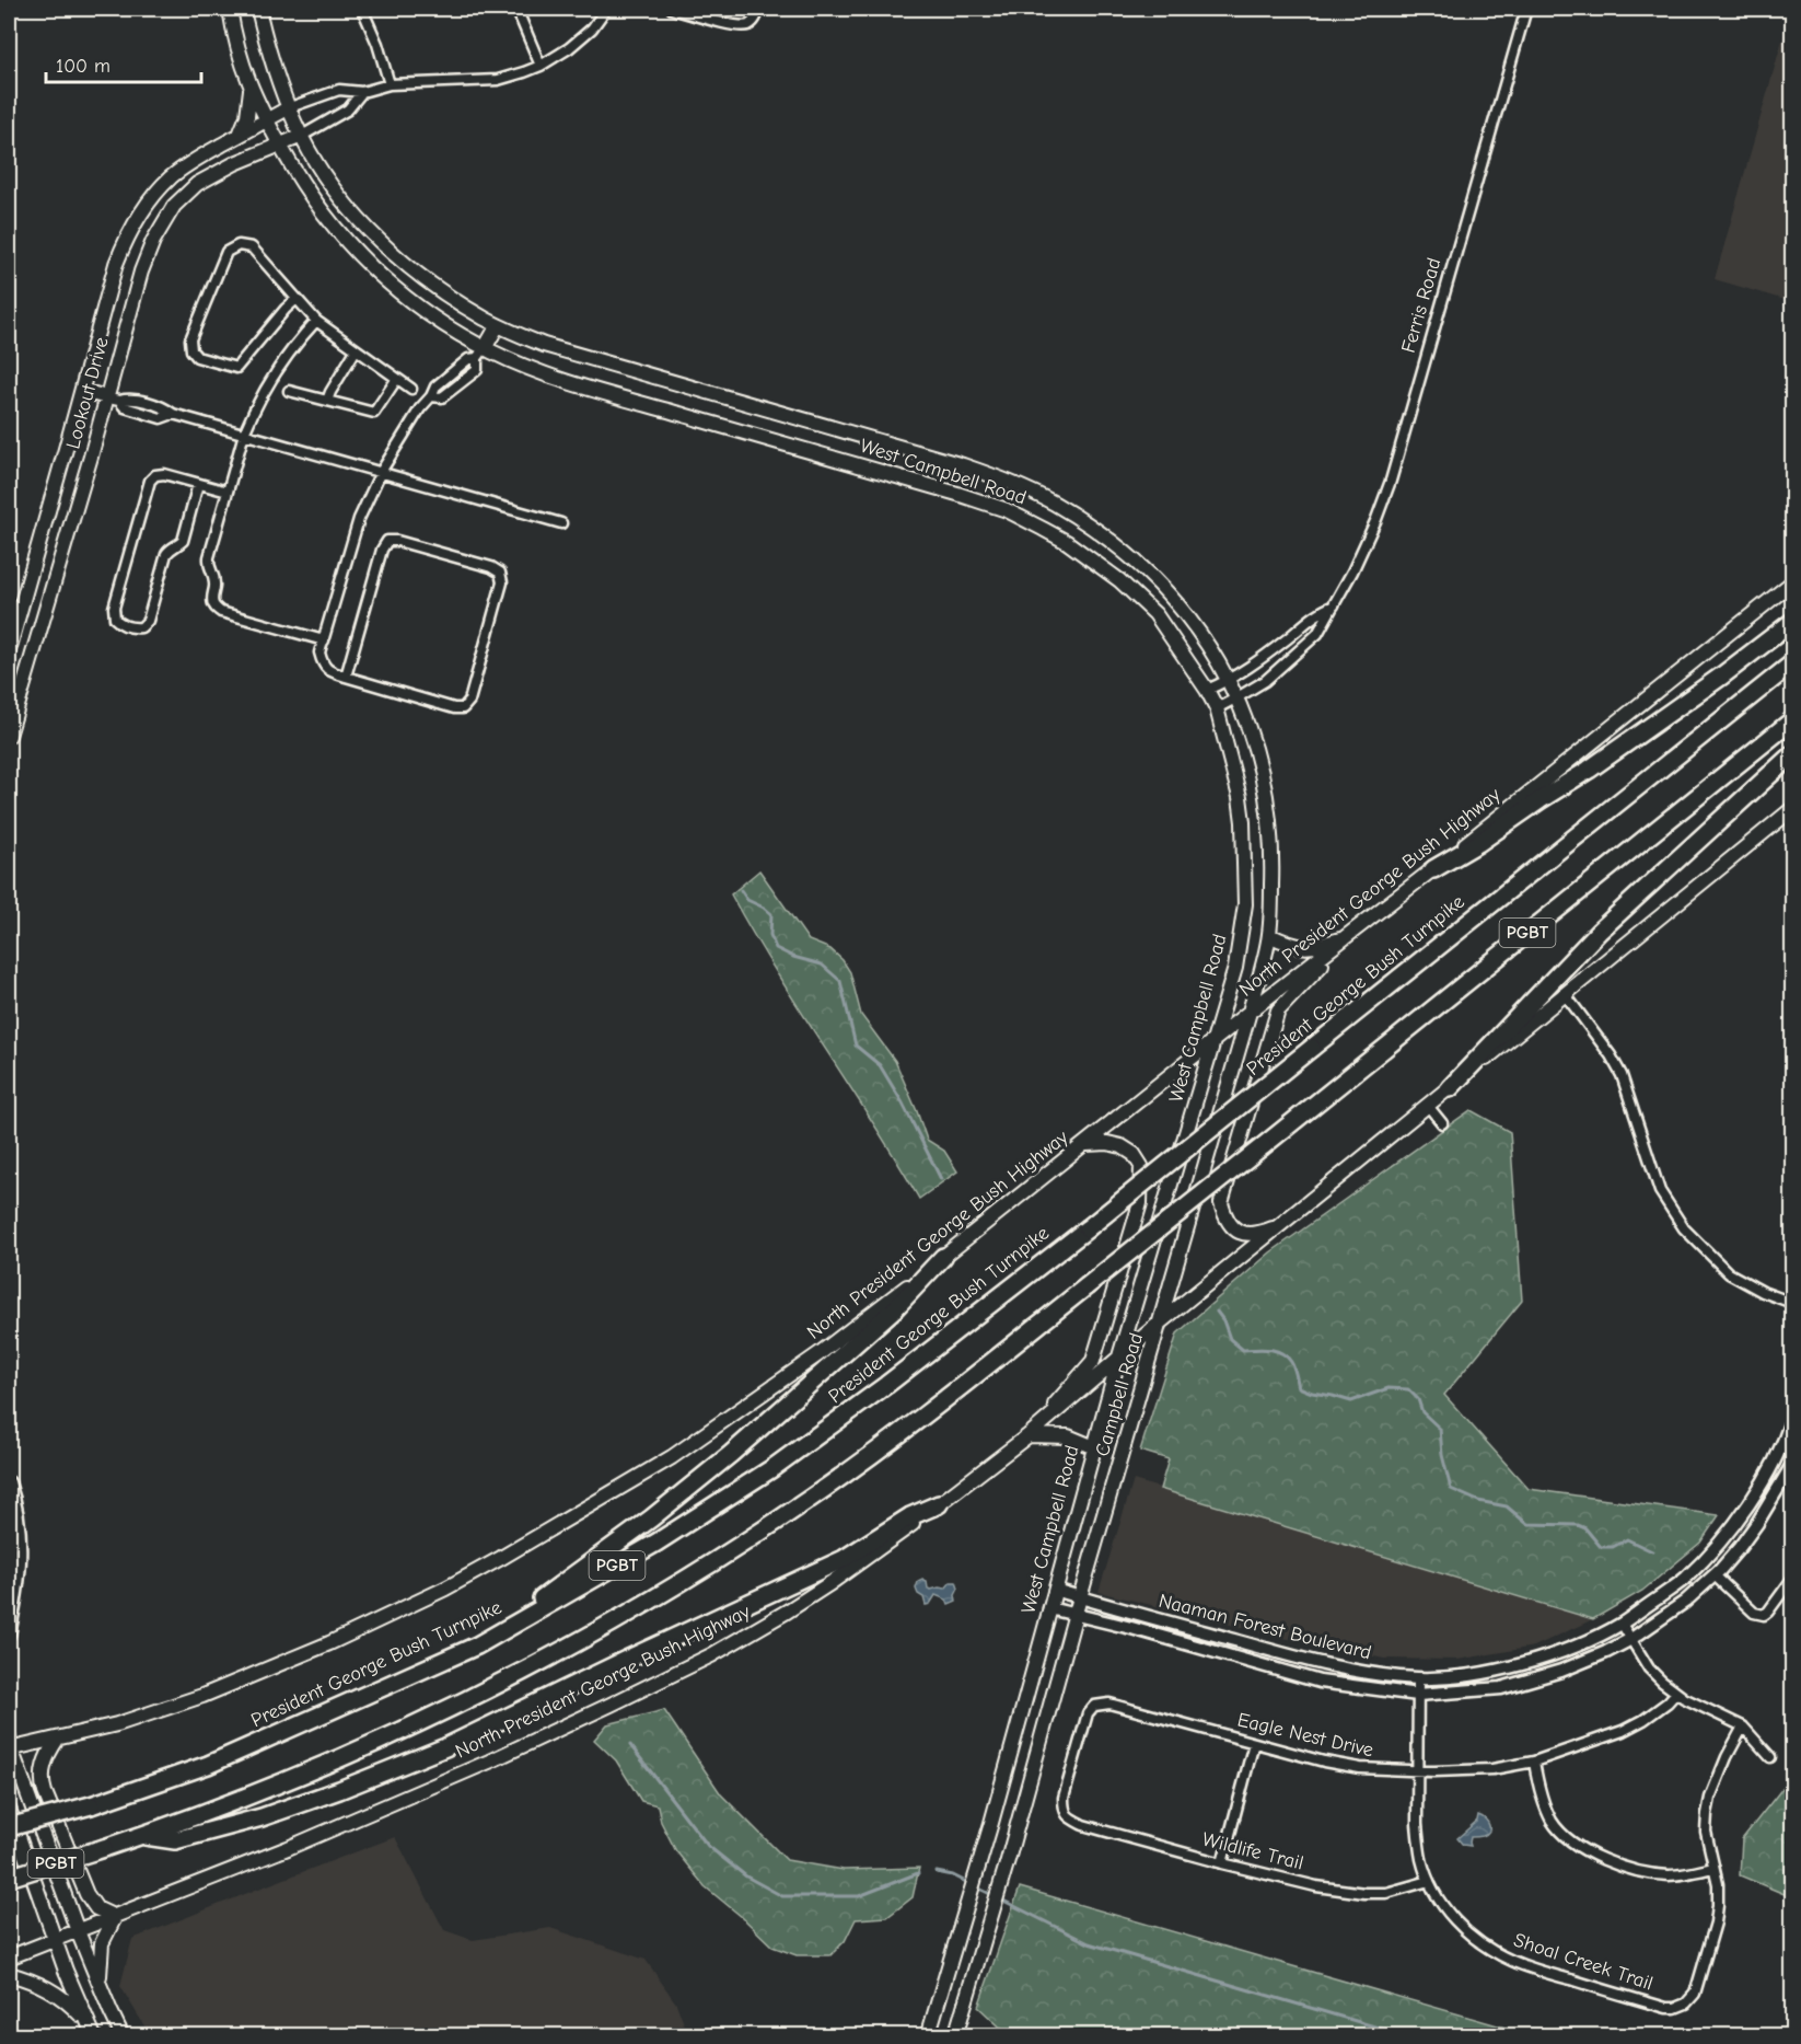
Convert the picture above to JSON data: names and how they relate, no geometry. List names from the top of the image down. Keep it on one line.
{"streets":{"highway":["PGBT","President George Bush Turnpike"],"main road":["Lookout Drive","West Campbell Road","North President George Bush Highway","Campbell Road"],"street":["Ferris Road","Naaman Forest Boulevard","Eagle Nest Drive","Wildlife Trail","Shoal Creek Trail"]},"crossings":[["Ferris Road","West Campbell Road"],["Lookout Drive","West Campbell Road"],["West Campbell Road","North President George Bush Highway"],["West Campbell Road","Campbell Road"],["West Campbell Road","Naaman Forest Boulevard"],["North President George Bush Highway","Campbell Road"],["Campbell Road","Naaman Forest Boulevard"],["Naaman Forest Boulevard","Shoal Creek Trail"],["Eagle Nest Drive","Wildlife Trail"],["Eagle Nest Drive","Shoal Creek Trail"],["Wildlife Trail","Shoal Creek Trail"]],"scale_bar":"100 m"}
